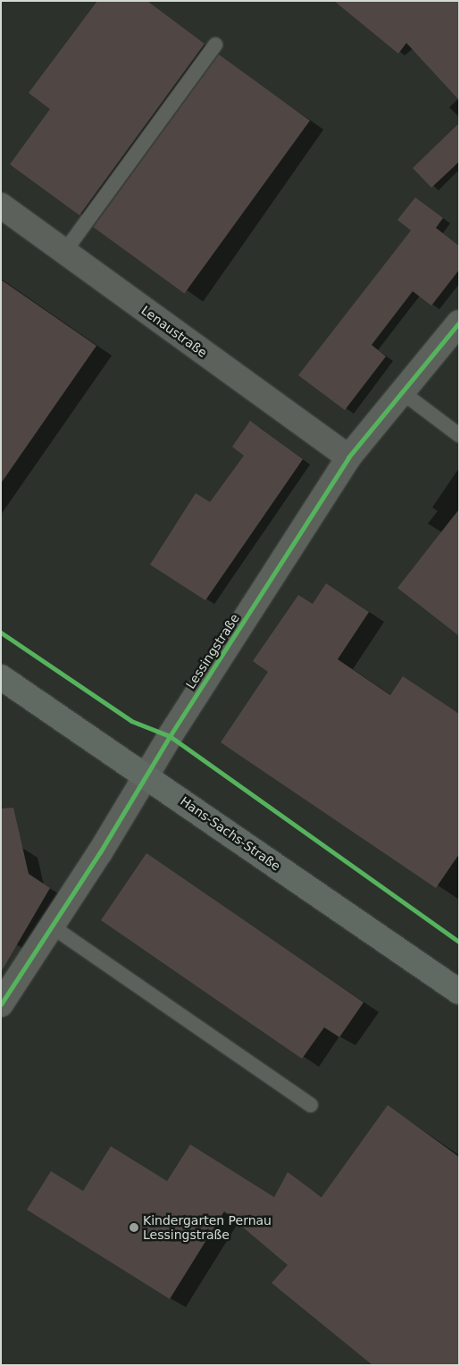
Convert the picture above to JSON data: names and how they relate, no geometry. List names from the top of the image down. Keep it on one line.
{"streets":{"main road":["Hans-Sachs-Straße"],"street":["Lenaustraße","Lessingstraße"]},"crossings":[["Lenaustraße","Lessingstraße"],["Lessingstraße","Hans-Sachs-Straße"]],"places":["Kindergarten Pernau Lessingstraße"]}
